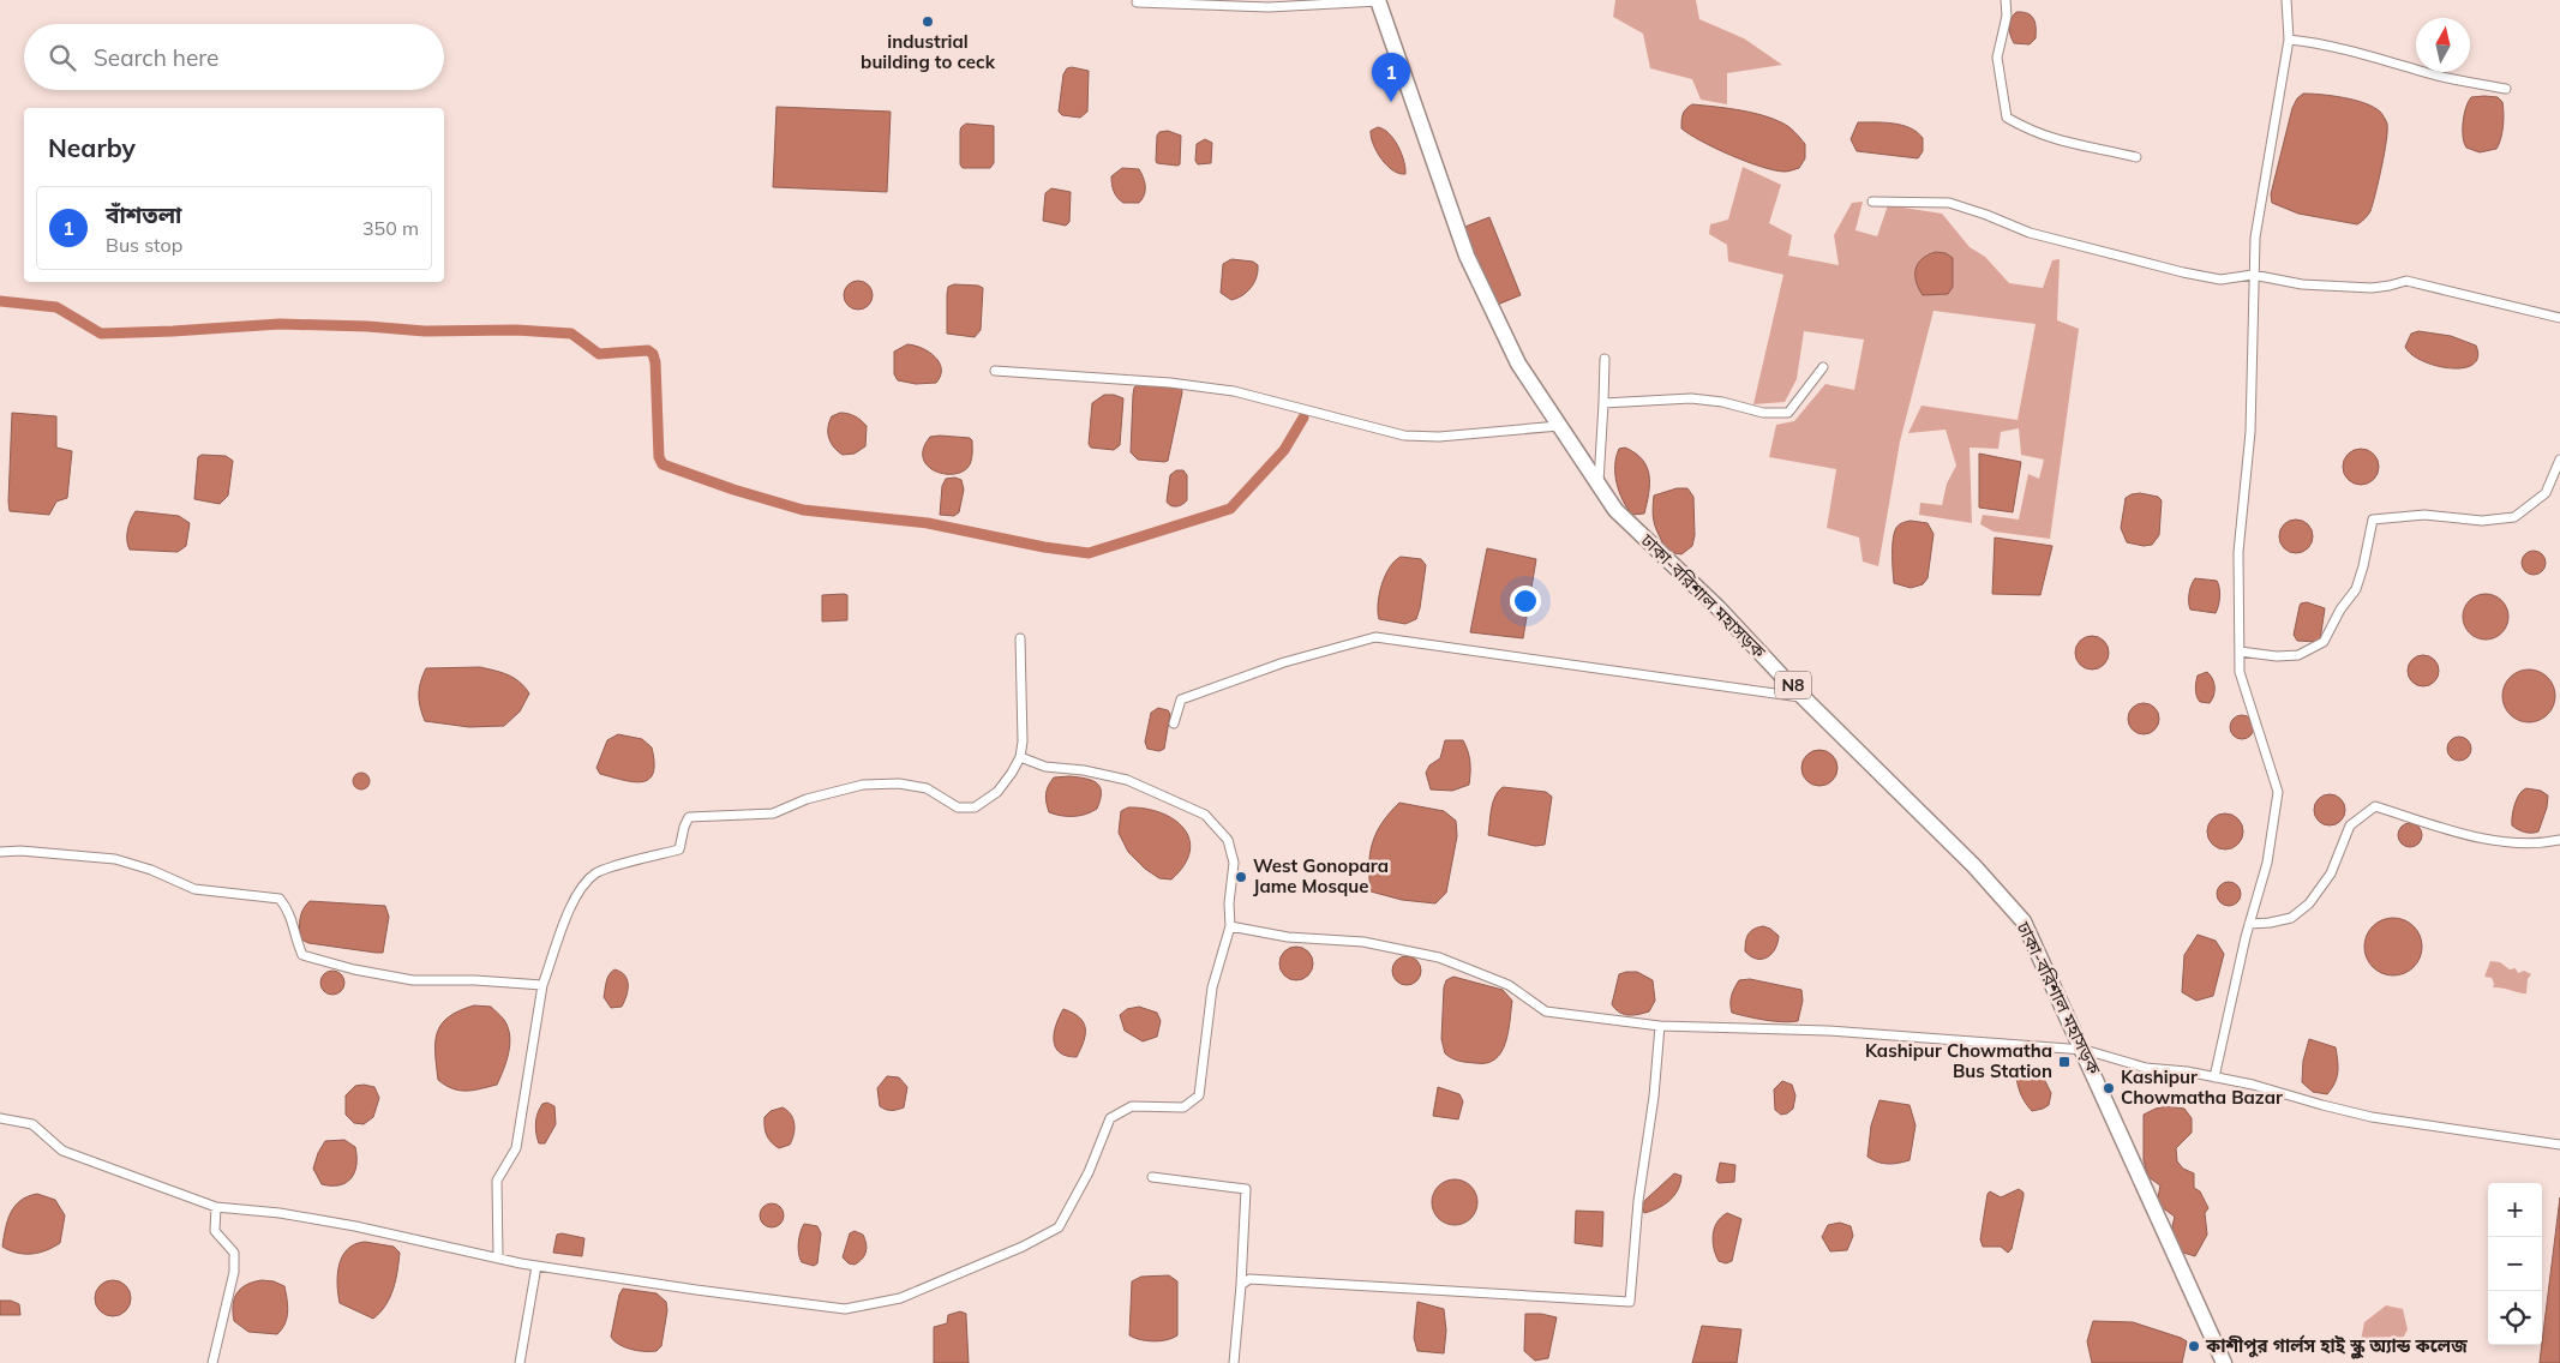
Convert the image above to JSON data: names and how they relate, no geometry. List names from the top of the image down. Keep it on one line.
{"streets":{"highway":["ঢাকা-বরিশাল মহাসড়ক","N8"]},"places":{"other":["industrial building to ceck","West Gonopara Jame Mosque","Kashipur Chowmatha Bazar","কাশীপুর গার্লস হাই স্কুল অ্যান্ড কলেজ"],"transit":["Kashipur Chowmatha Bus Station"]},"north":"top","page":{"search":"Search here","pins":"1","heading":"Nearby","list":[{"mark":"1","name":"বাঁশতলা","note":"Bus stop","value":"350 m"}],"map_buttons":["+","−"]}}
